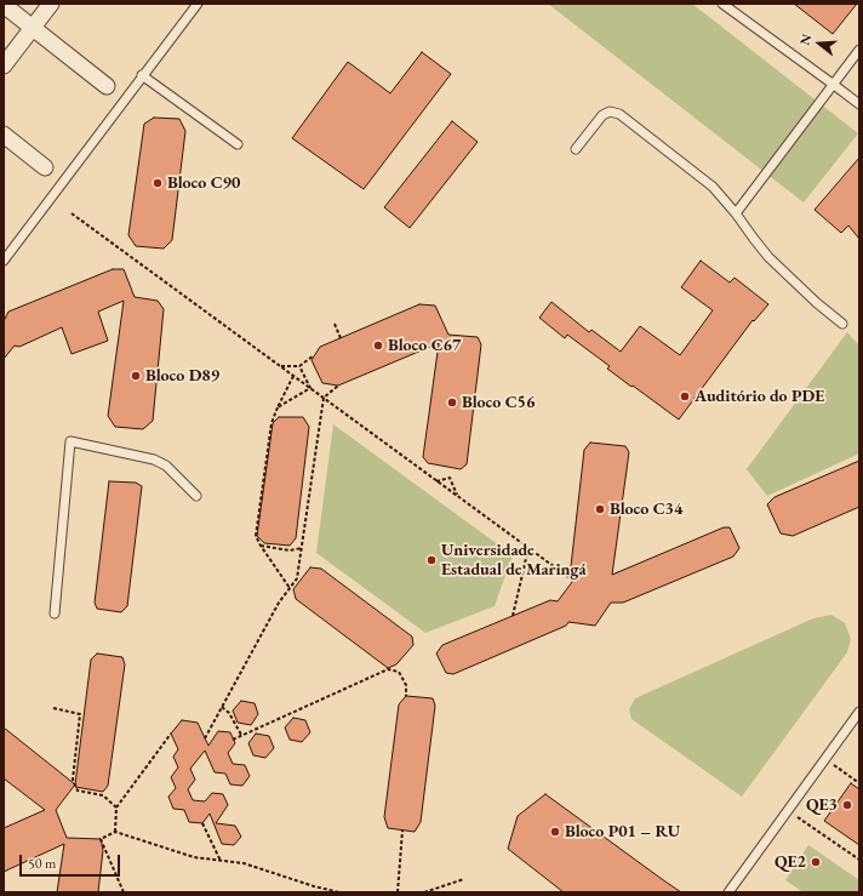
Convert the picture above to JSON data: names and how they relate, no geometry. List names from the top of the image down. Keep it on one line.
{"places":["Bloco C90","Bloco C67","Bloco D89","Auditório do PDE","Bloco C56","Bloco C34","Universidade Estadual de Maringá","QE3","Bloco P01 – RU","QE2"],"scale_bar":"50 m","north":"left"}
